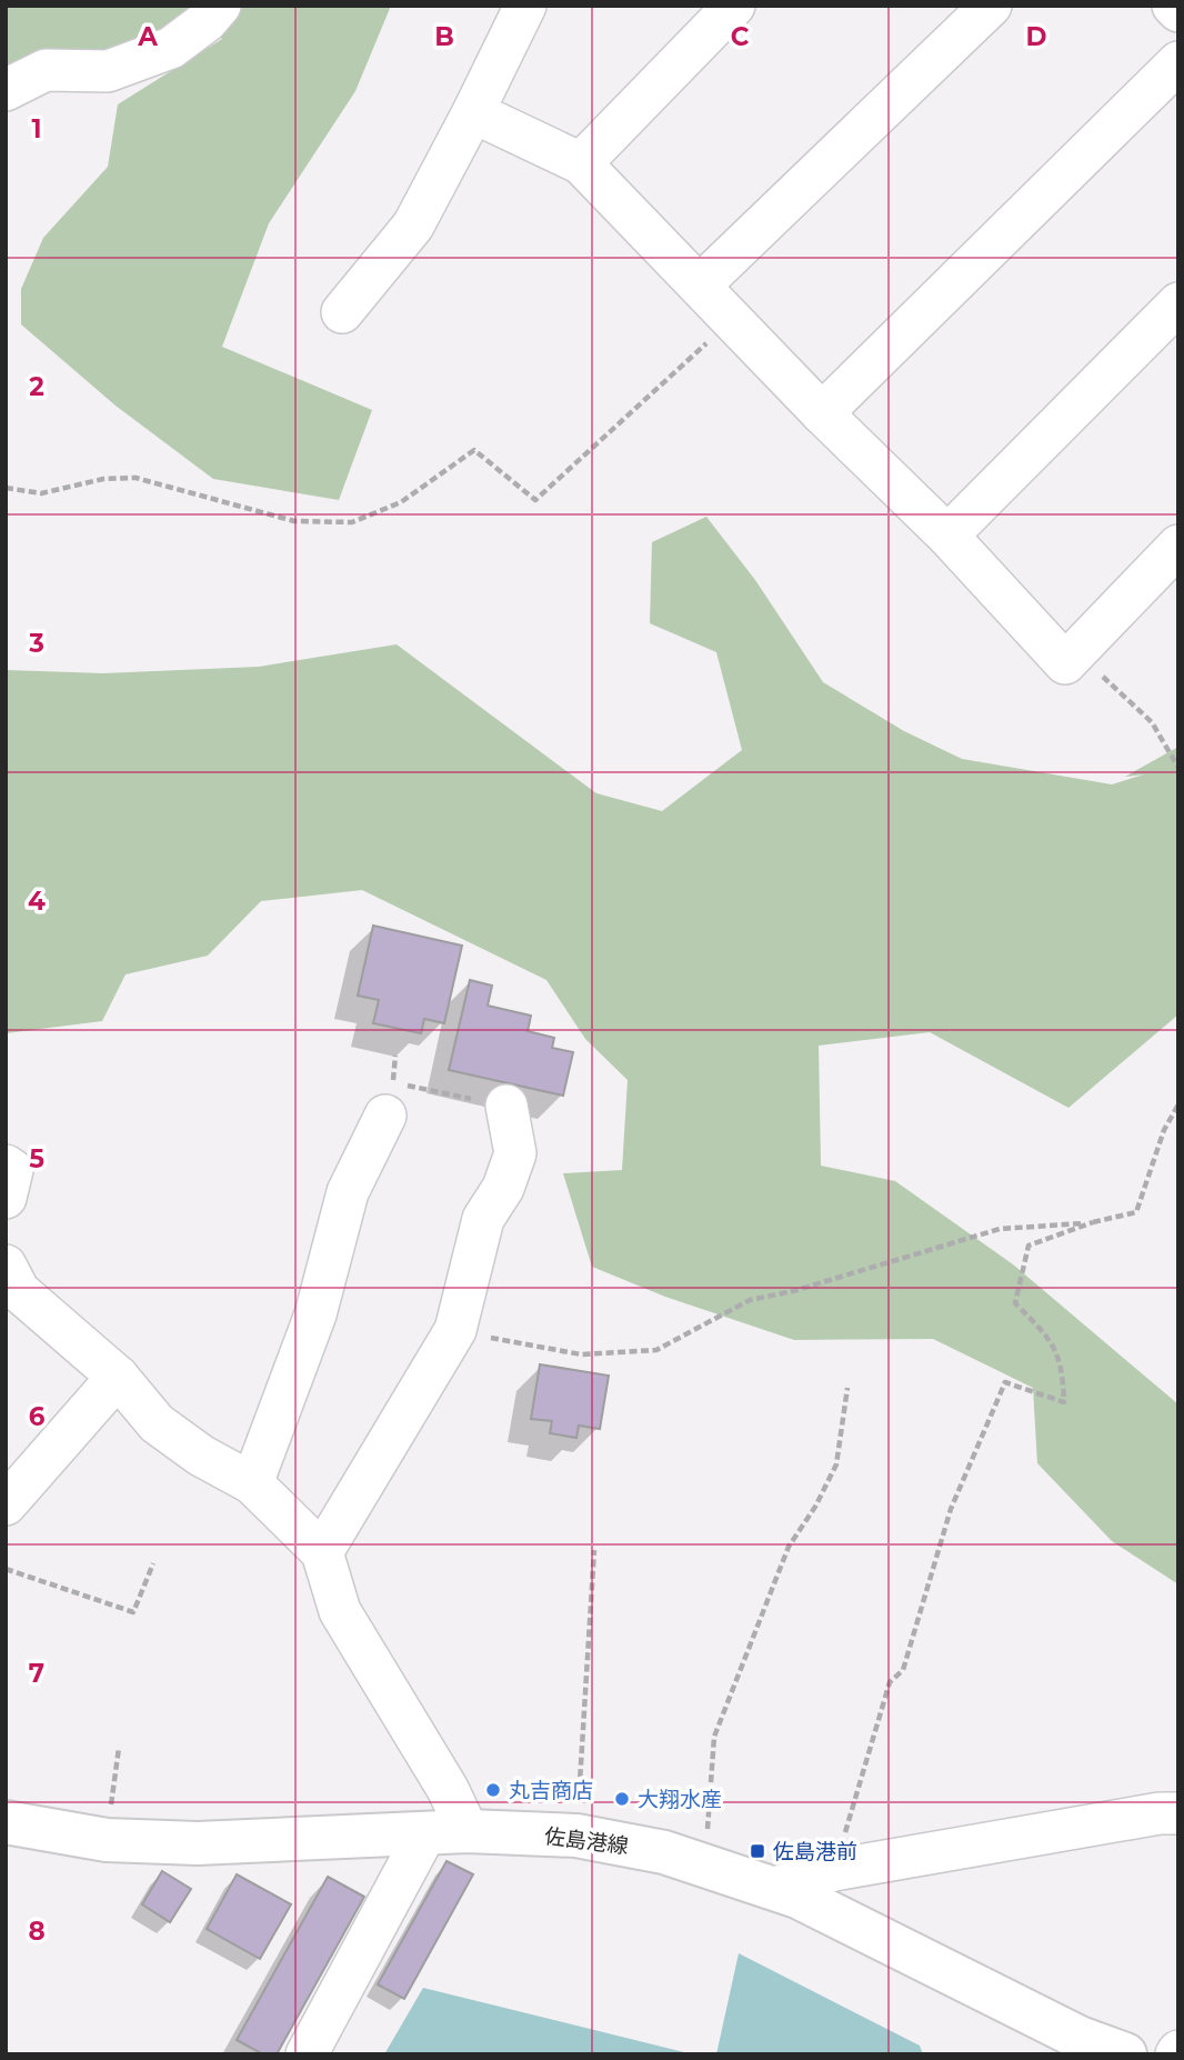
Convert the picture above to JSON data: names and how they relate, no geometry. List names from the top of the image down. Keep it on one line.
{"streets":{"main road":["佐島港線"]},"places":{"other":["丸吉商店","大翔水産"],"transit":["佐島港前"]},"grid":{"columns":["A","B","C","D"],"rows":["1","2","3","4","5","6","7","8"]}}
